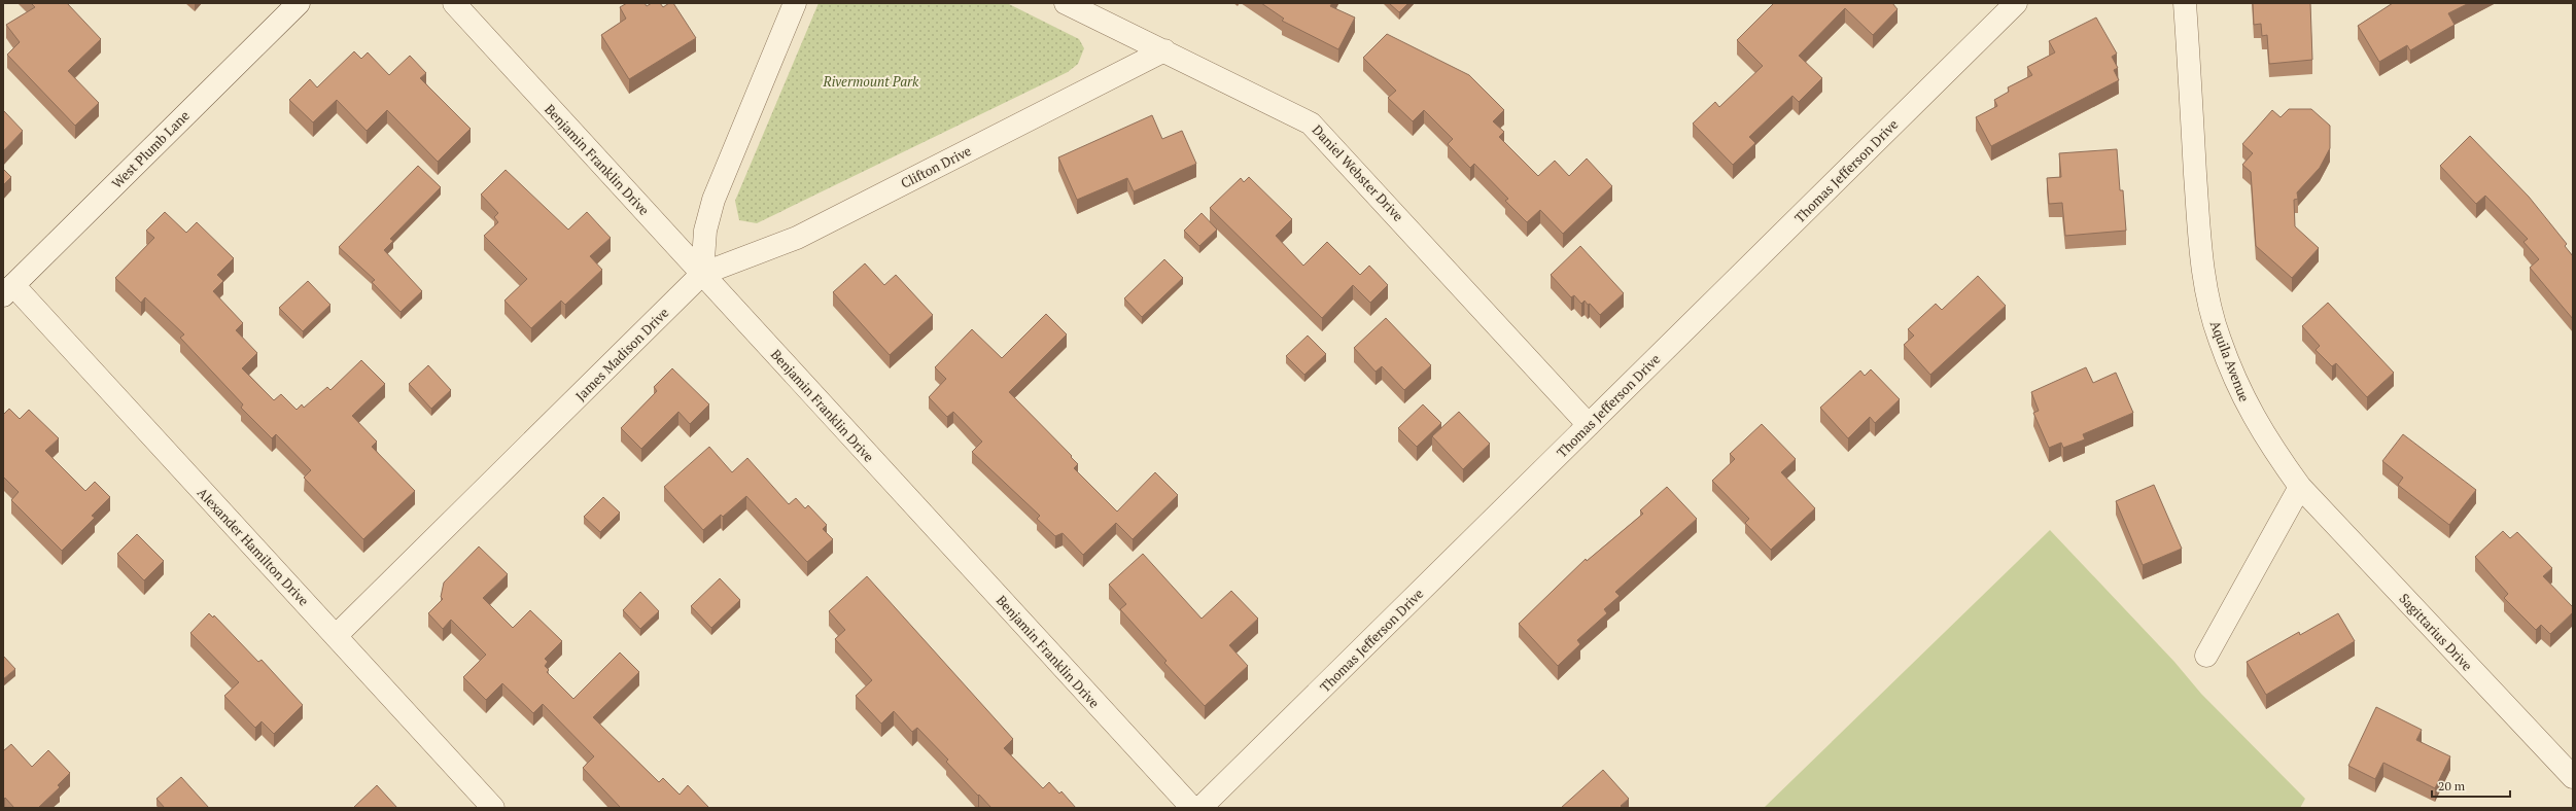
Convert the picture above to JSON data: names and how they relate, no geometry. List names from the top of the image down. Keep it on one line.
{"streets":{"street":["West Plumb Lane","Benjamin Franklin Drive","Clifton Drive","Thomas Jefferson Drive","Daniel Webster Drive","James Madison Drive","Aquila Avenue","Alexander Hamilton Drive","Sagittarius Drive"]},"crossings":[["West Plumb Lane","Alexander Hamilton Drive"],["Benjamin Franklin Drive","Clifton Drive"],["Benjamin Franklin Drive","James Madison Drive"],["Clifton Drive","Daniel Webster Drive"],["Clifton Drive","James Madison Drive"],["Thomas Jefferson Drive","Daniel Webster Drive"],["James Madison Drive","Alexander Hamilton Drive"],["Aquila Avenue","Sagittarius Drive"]],"parks":["Rivermount Park"],"scale_bar":"20 m"}
